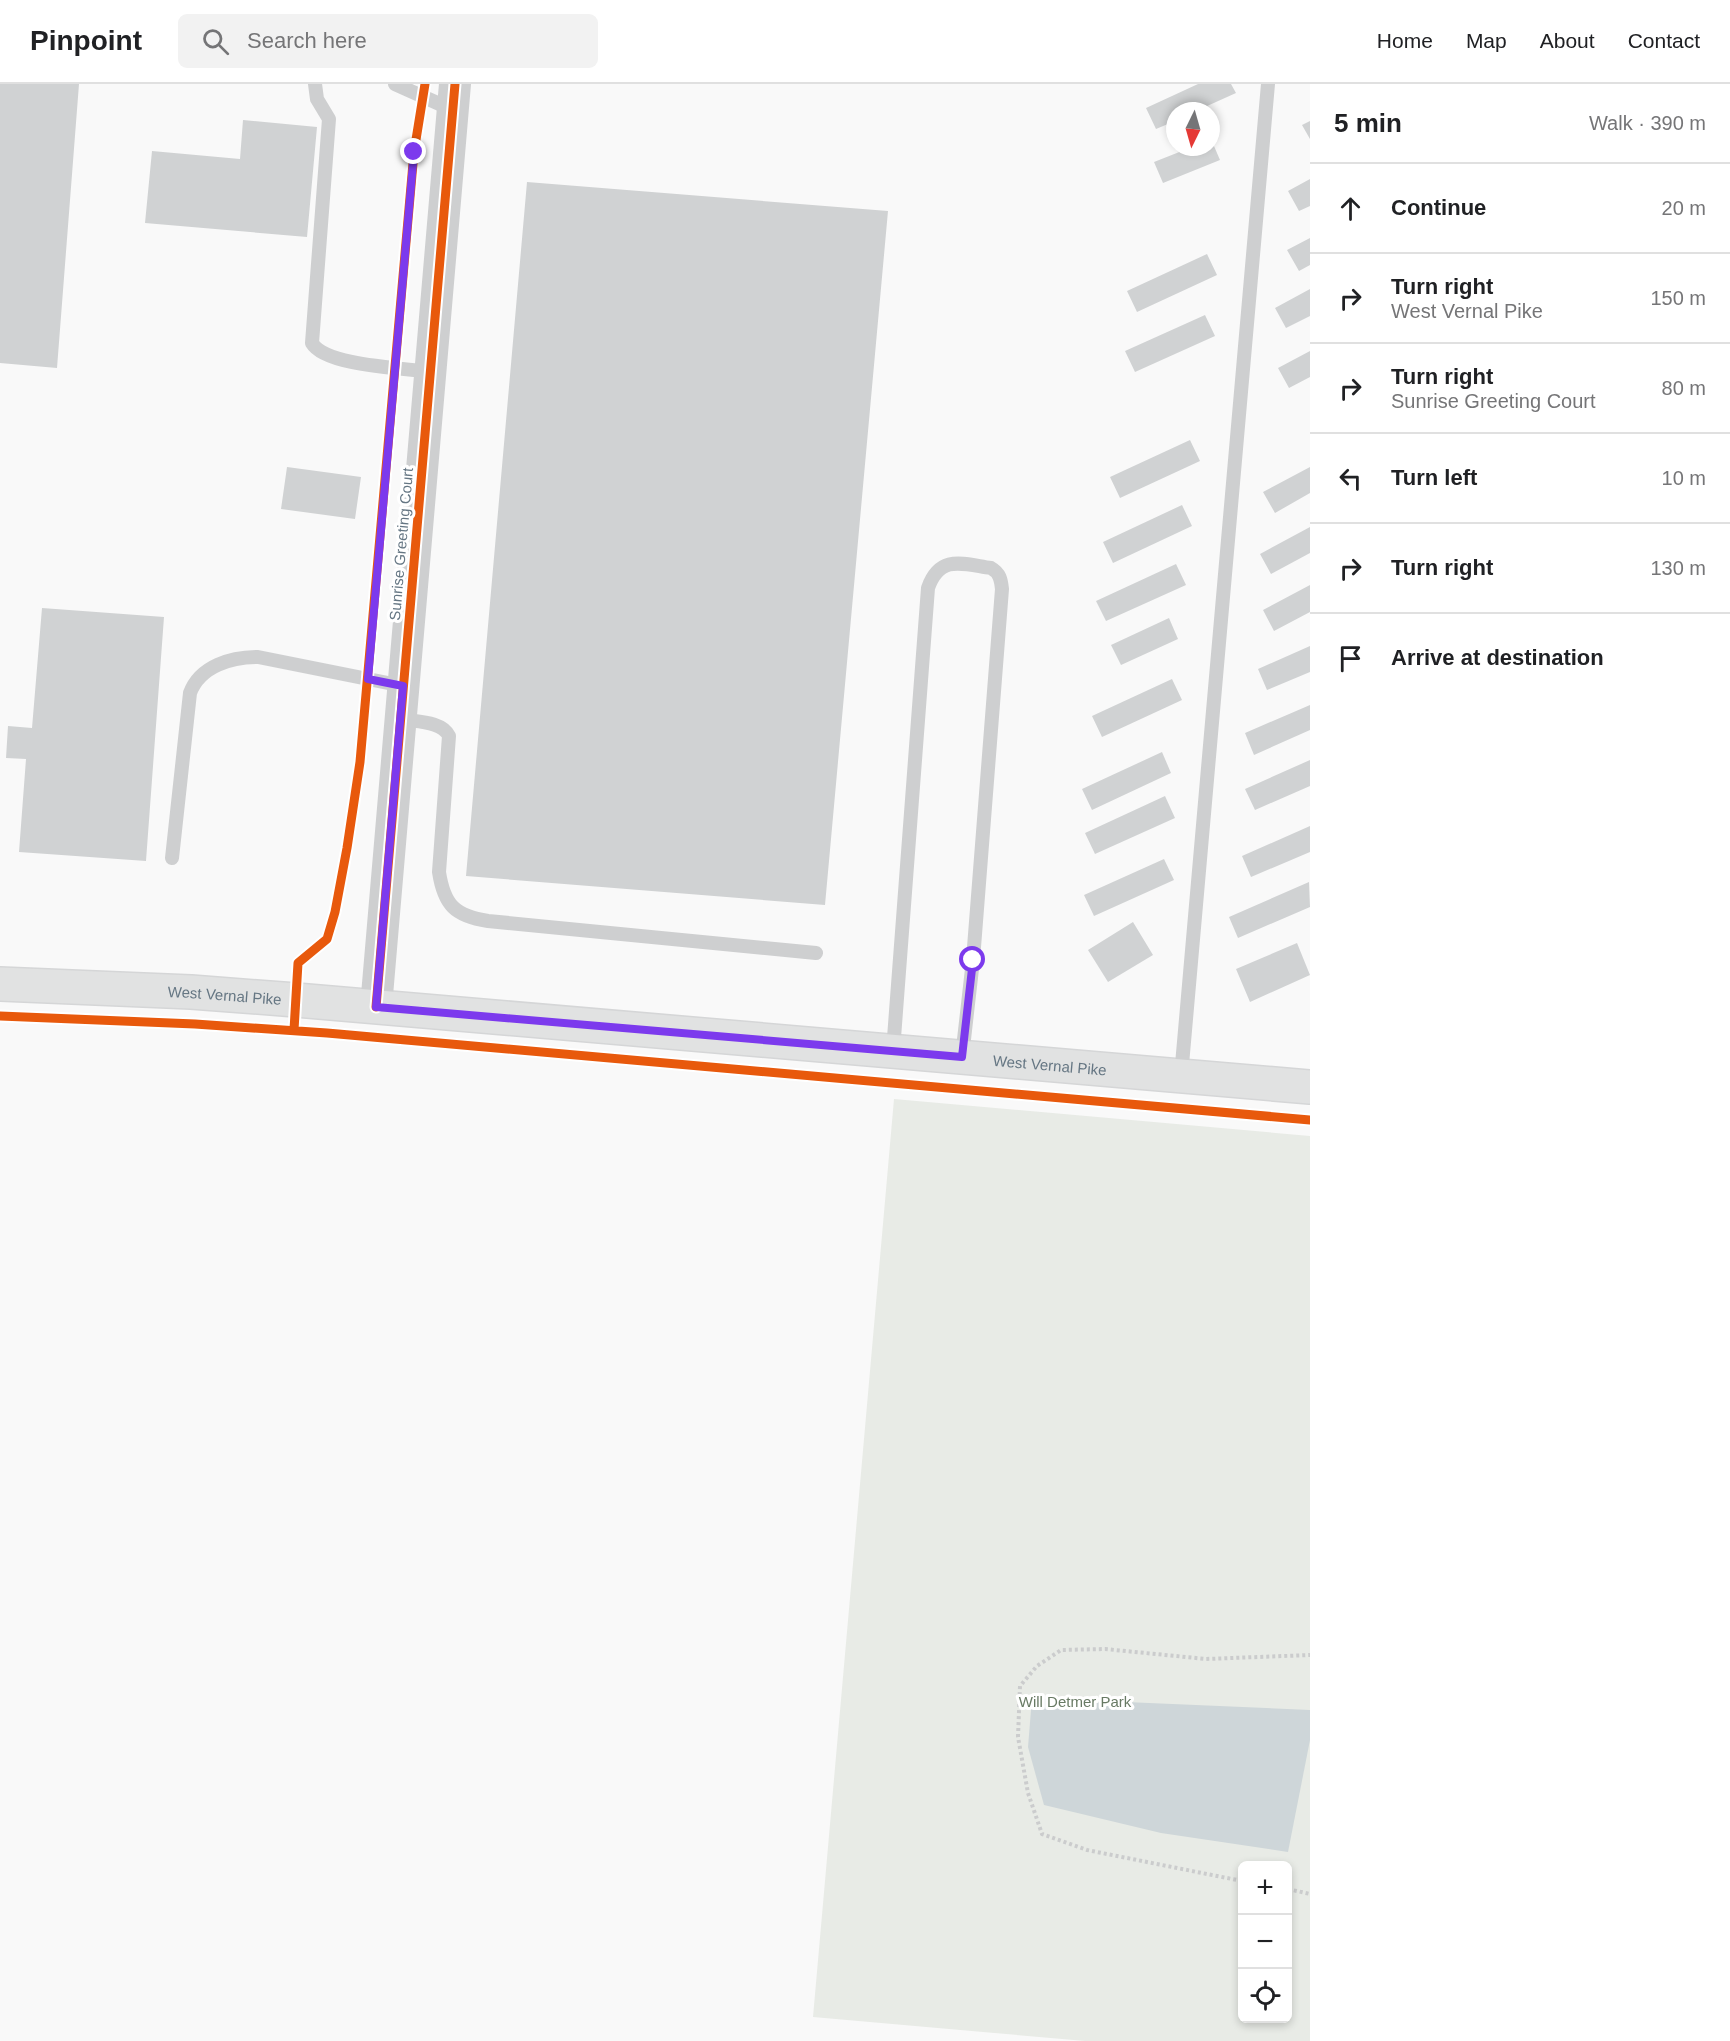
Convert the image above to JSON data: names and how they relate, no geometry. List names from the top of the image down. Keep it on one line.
{"streets":{"main road":["West Vernal Pike"],"street":["Sunrise Greeting Court"]},"crossings":[["Sunrise Greeting Court","West Vernal Pike"]],"parks":["Will Detmer Park"],"north":"bottom","page":{"header":"Pinpoint","search":"Search here","nav":["Home","Map","About","Contact"],"heading":["5 min","Walk · 390 m"],"list":[["Continue","20 m"],["Turn right","West Vernal Pike","150 m"],["Turn right","Sunrise Greeting Court","80 m"],["Turn left","10 m"],["Turn right","130 m"],"Arrive at destination"],"map_buttons":["+","−"]}}
